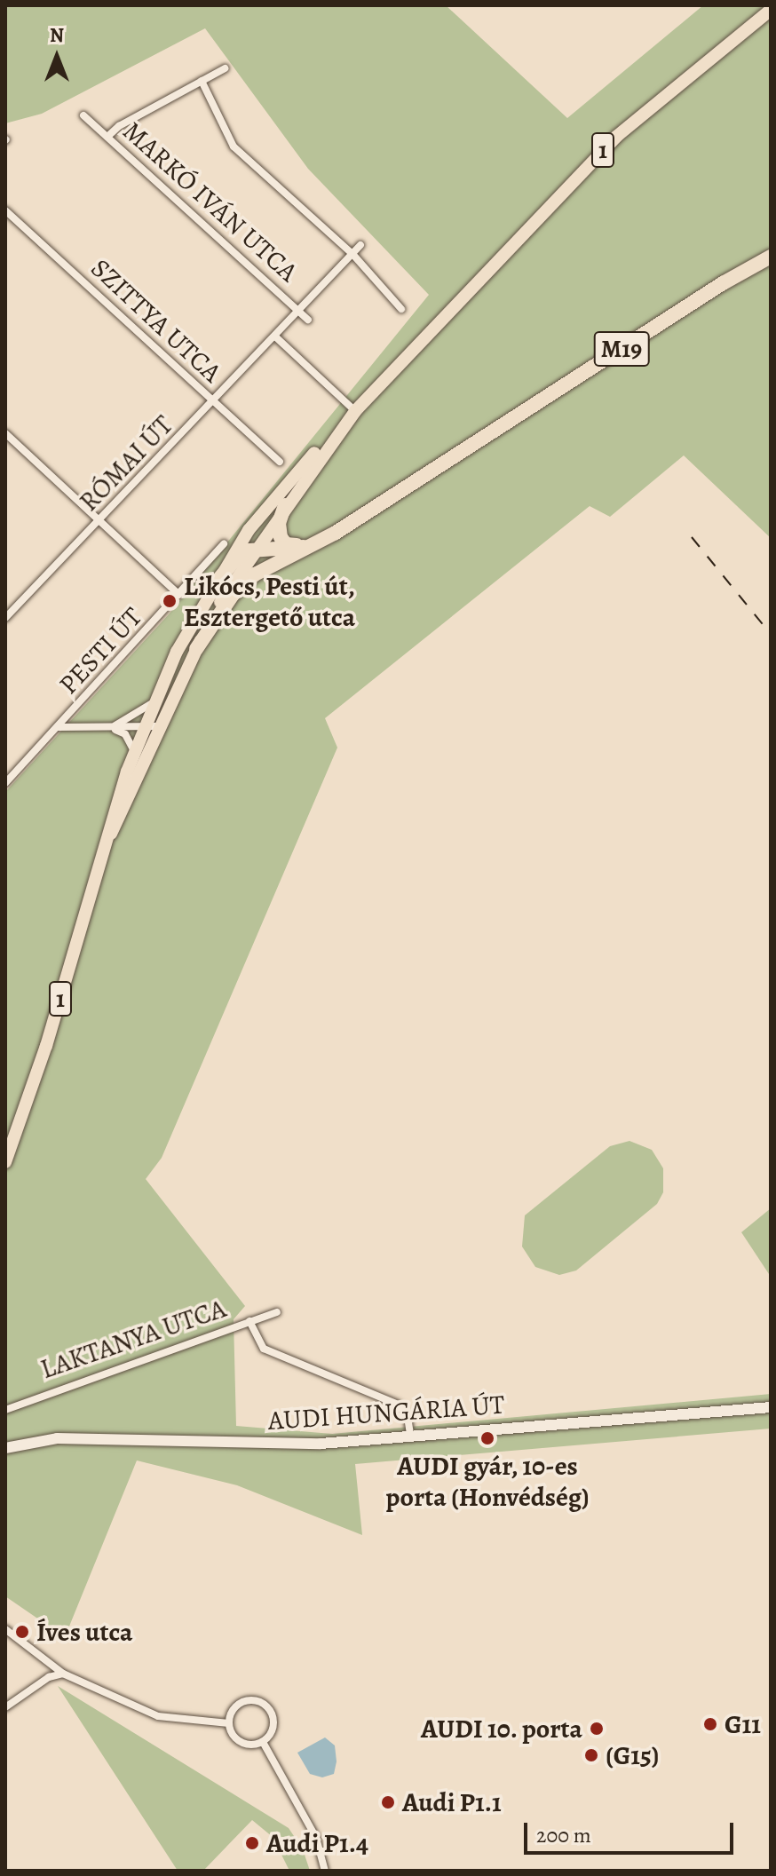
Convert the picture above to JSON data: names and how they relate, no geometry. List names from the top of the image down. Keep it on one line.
{"streets":{"highway":["M19"],"main road":["1"],"street":["MARKÓ IVÁN UTCA","SZITTYA UTCA","RÓMAI ÚT","PESTI ÚT","LAKTANYA UTCA","AUDI HUNGÁRIA ÚT"]},"crossings":[["MARKÓ IVÁN UTCA","RÓMAI ÚT"],["SZITTYA UTCA","RÓMAI ÚT"]],"places":["Likócs, Pesti út, Esztergető utca","AUDI gyár, 10-es porta (Honvédség)","Íves utca","G11","AUDI 10. porta","(G15)","Audi P1.1","Audi P1.4"],"scale_bar":"200 m","north":"top"}
